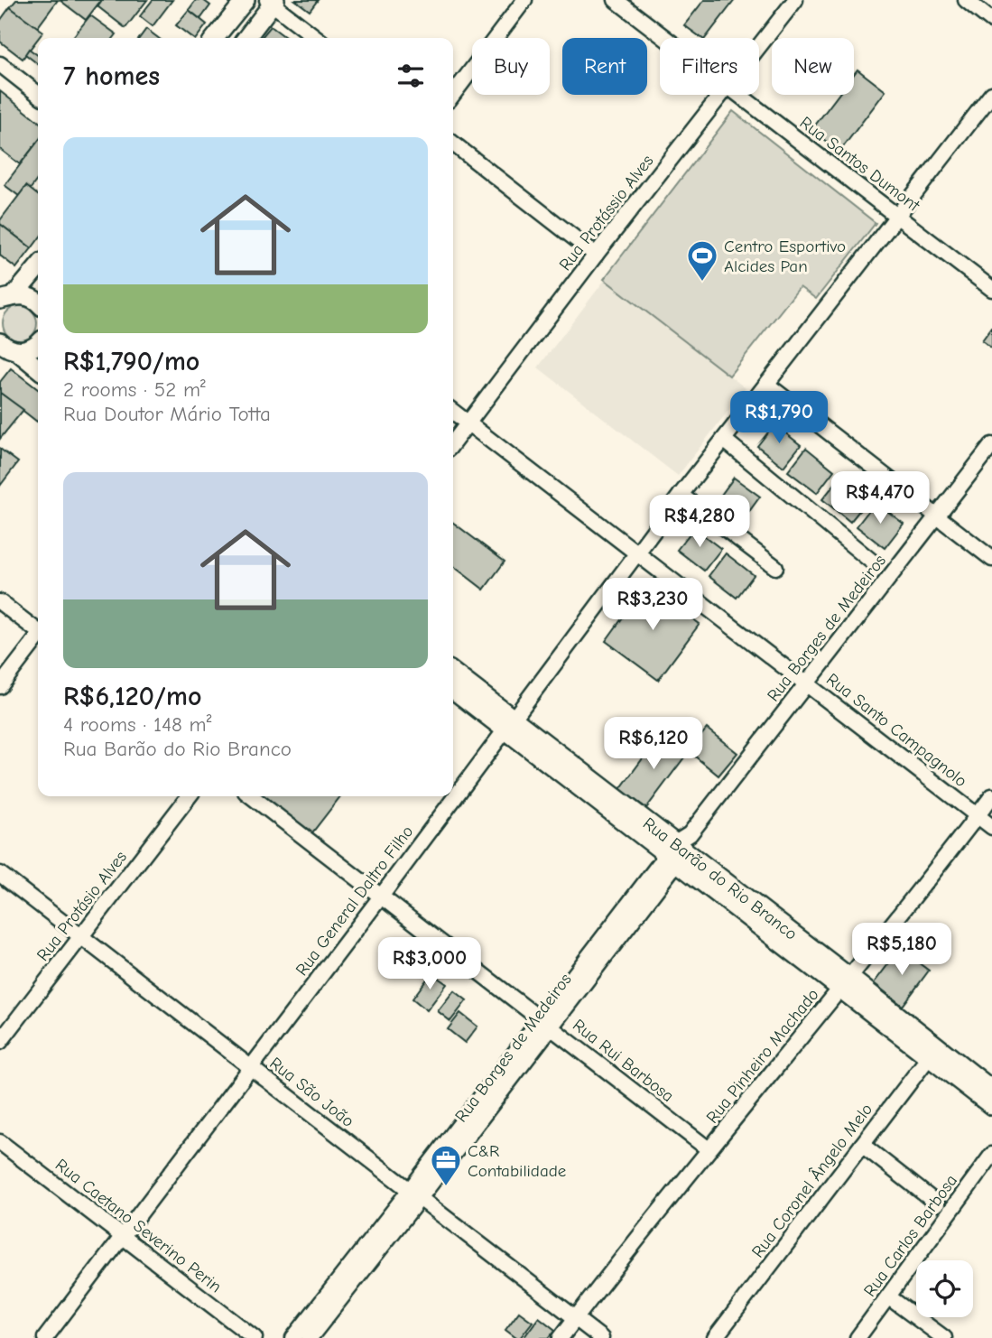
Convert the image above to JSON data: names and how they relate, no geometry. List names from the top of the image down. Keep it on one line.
{"streets":{"main road":["Rua Barão do Rio Branco"],"street":["Rua Santos Dumont","Rua Protássio Alves","Rua Borges de Medeiros","Rua Santo Campagnolo","Rua General Daltro Filho","Rua Protásio Alves","Rua Pinheiro Machado","Rua Rui Barbosa","Rua São João","Rua Coronel Ângelo Melo","Rua Caetano Severino Perin","Rua Carlos Barbosa"]},"crossings":[["Rua Santos Dumont","Rua General Daltro Filho"],["Rua Protássio Alves","Rua Santo Campagnolo"],["Rua Borges de Medeiros","Rua Santo Campagnolo"],["Rua Borges de Medeiros","Rua Barão do Rio Branco"],["Rua Borges de Medeiros","Rua Rui Barbosa"],["Rua Borges de Medeiros","Rua São João"],["Rua Santo Campagnolo","Rua General Daltro Filho"],["Rua Santo Campagnolo","Rua Pinheiro Machado"],["Rua Barão do Rio Branco","Rua General Daltro Filho"],["Rua Barão do Rio Branco","Rua Pinheiro Machado"],["Rua Barão do Rio Branco","Rua Coronel Ângelo Melo"],["Rua General Daltro Filho","Rua Rui Barbosa"],["Rua General Daltro Filho","Rua São João"],["Rua General Daltro Filho","Rua Caetano Severino Perin"],["Rua Protásio Alves","Rua São João"],["Rua Pinheiro Machado","Rua Rui Barbosa"],["Rua Pinheiro Machado","Rua São João"]],"places":{"sports":["Centro Esportivo Alcides Pan"],"office":["C&R Contabilidade"]},"page":{"chip":["Buy","Rent","Filters","New"],"heading":"7 homes","list":[{"name":"R$1,790/mo","note":"2 rooms · 52 m² · Rua Doutor Mário Totta"},{"name":"R$6,120/mo","note":"4 rooms · 148 m² · Rua Barão do Rio Branco"}],"price":["R$1,790","R$4,470","R$4,280","R$3,230","R$6,120","R$5,180","R$3,000"]}}
